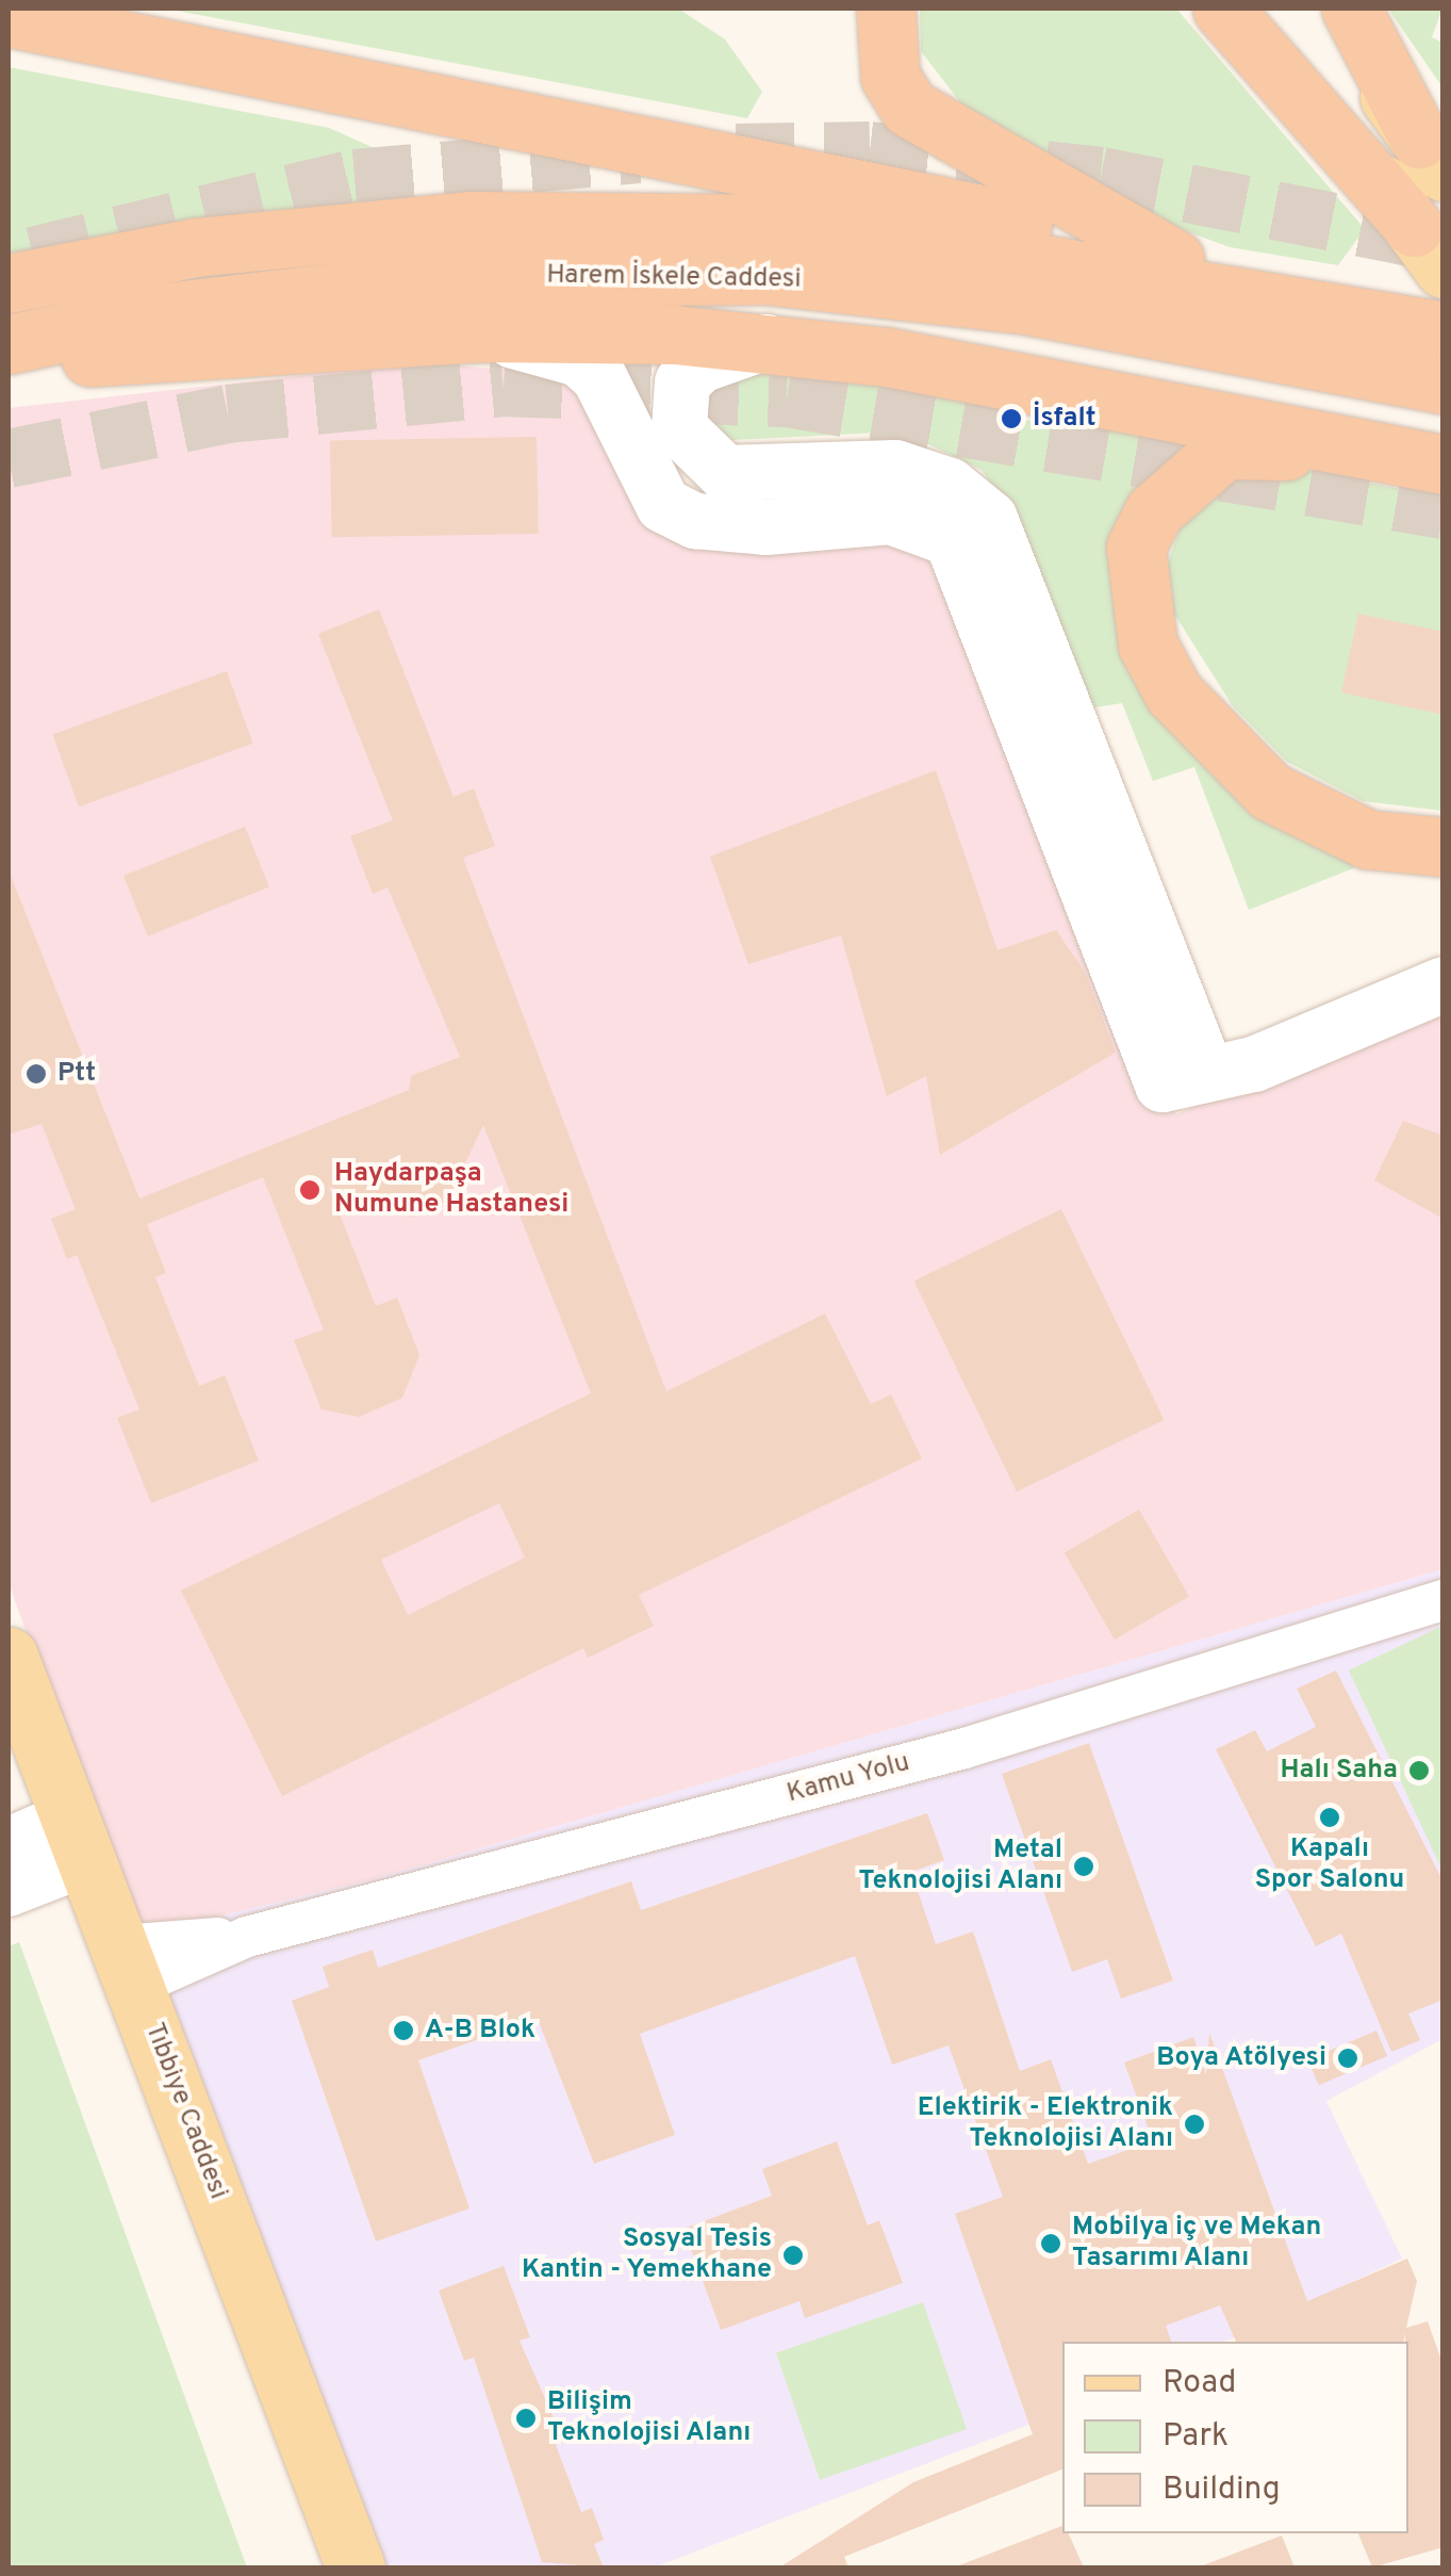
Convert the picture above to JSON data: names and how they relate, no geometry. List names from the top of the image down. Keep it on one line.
{"streets":{"highway":["Harem İskele Caddesi"],"main road":["Tıbbiye Caddesi"],"street":["Kamu Yolu"]},"crossings":[["Kamu Yolu","Tıbbiye Caddesi"]],"places":["İsfalt","Ptt","Haydarpaşa Numune Hastanesi","Halı Saha","Kapalı Spor Salonu","Metal Teknolojisi Alanı","A-B Blok","Boya Atölyesi","Elektirik - Elektronik Teknolojisi Alanı","Mobilya iç ve Mekan Tasarımı Alanı","Sosyal Tesis Kantin - Yemekhane","Bilişim Teknolojisi Alanı"],"legend":["Road","Park","Building"]}
